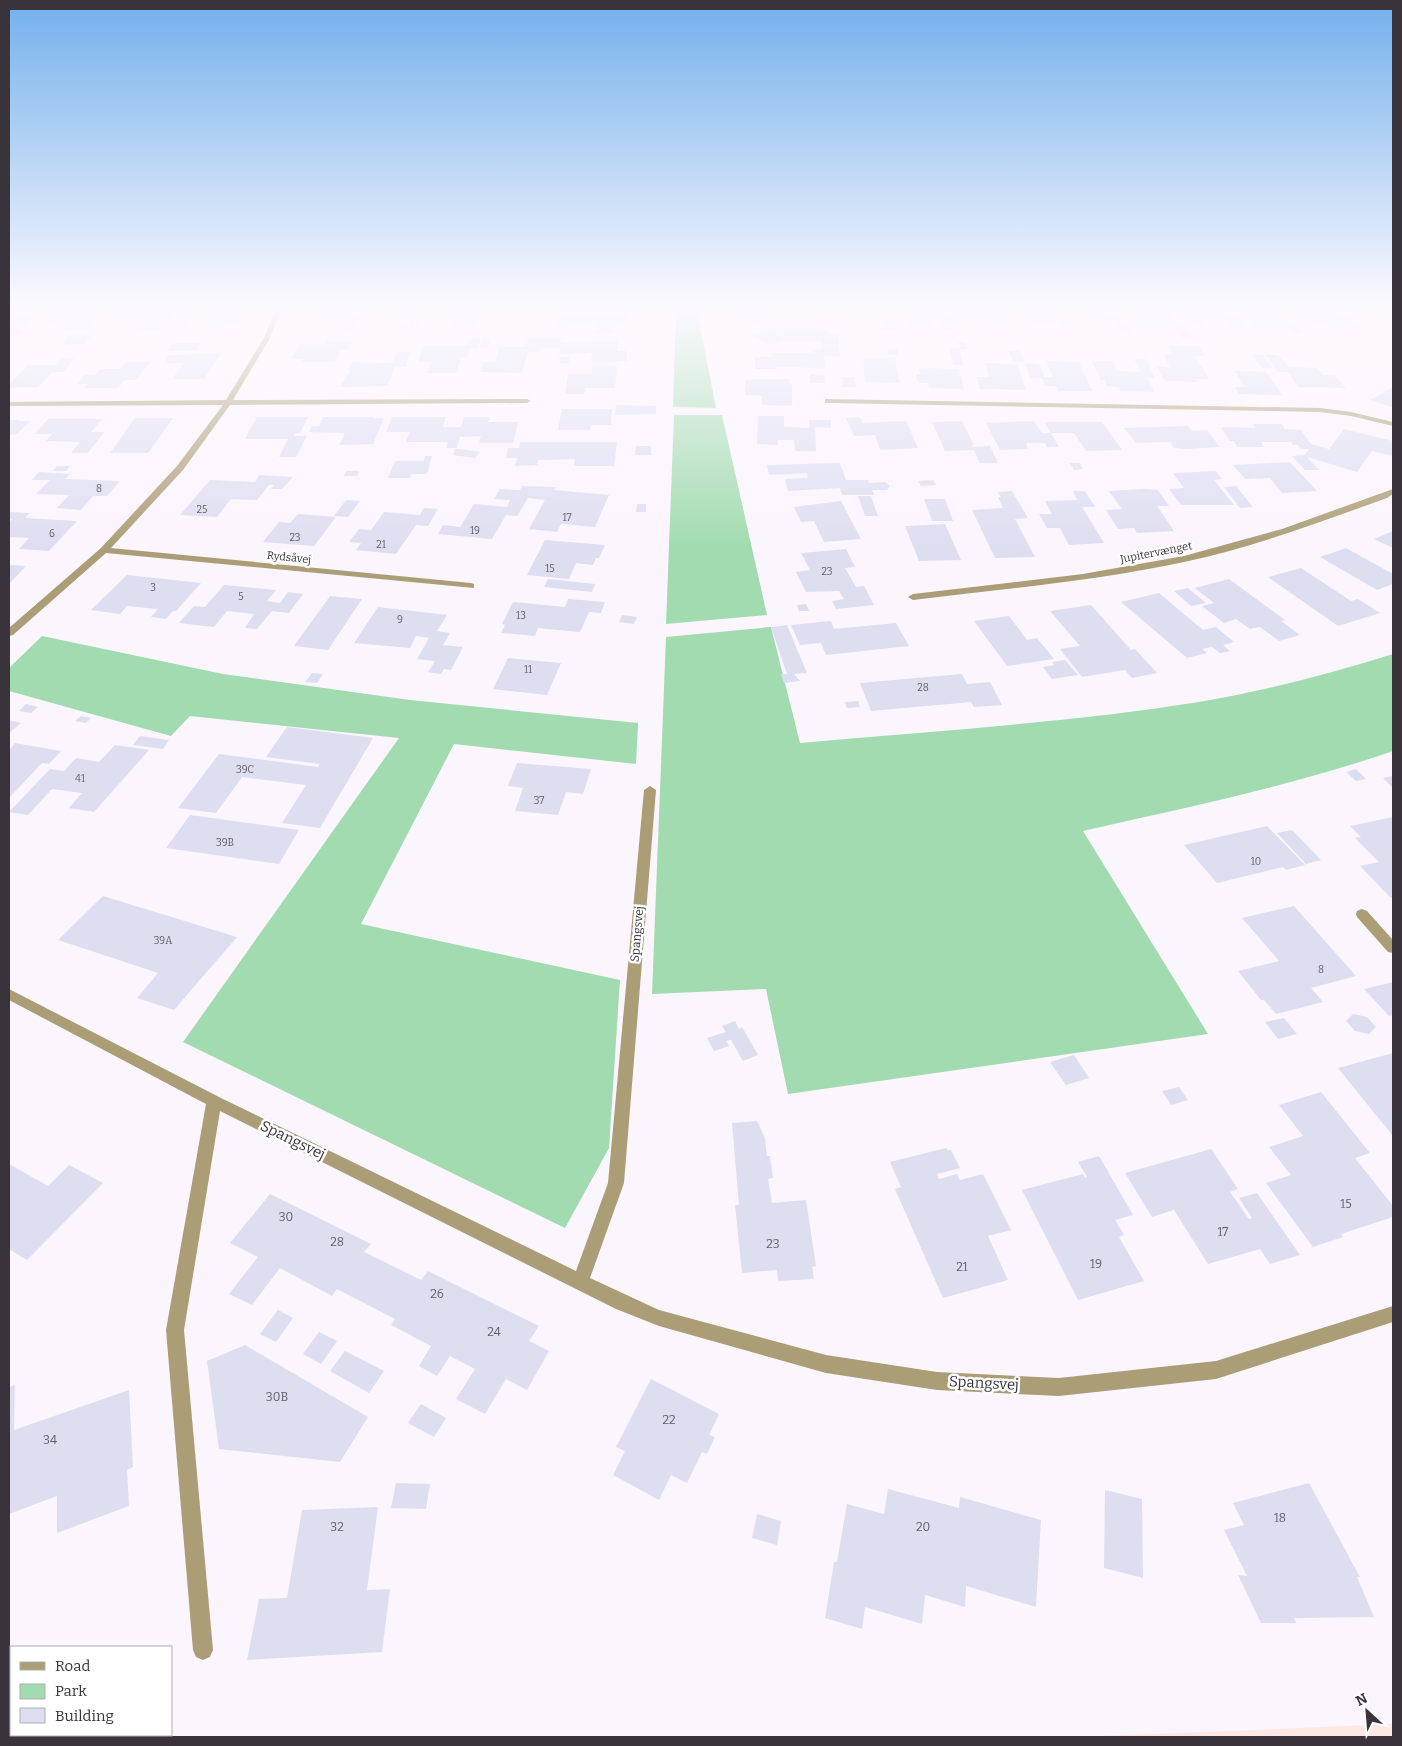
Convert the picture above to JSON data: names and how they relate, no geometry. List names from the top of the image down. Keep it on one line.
{"streets":{"street":["Jupitervænget","Rydsåvej","Spangsvej"]},"house_numbers":["8","25","17","19","6","23","21","15","23","3","5","13","9","11","28","39C","41","37","39B","10","39A","8","15","30","17","28","23","19","21","26","24","30B","22","34","18","32","20"],"legend":["Road","Park","Building"],"north":"top left"}
